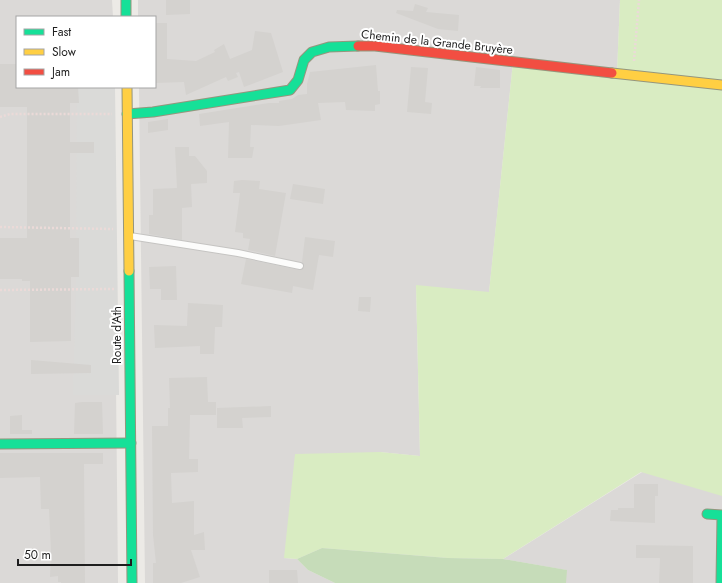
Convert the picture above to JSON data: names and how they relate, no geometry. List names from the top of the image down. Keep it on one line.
{"streets":{"street":["Chemin de la Grande Bruyère","Route d'Ath"]},"crossings":[["Chemin de la Grande Bruyère","Route d'Ath"]],"legend":["Fast","Slow","Jam"],"scale_bar":"50 m"}
